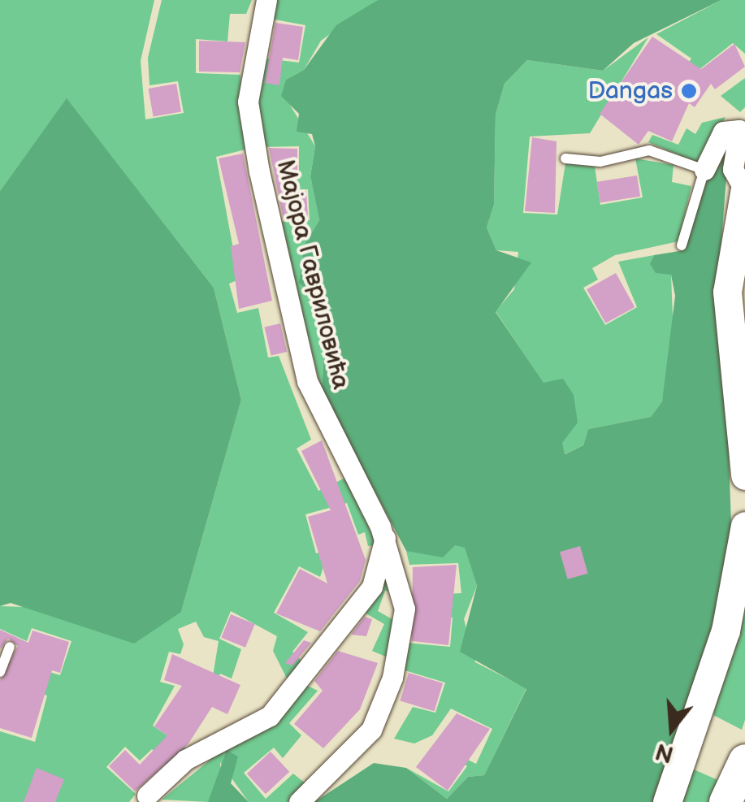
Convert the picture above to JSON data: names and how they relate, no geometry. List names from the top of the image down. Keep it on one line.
{"streets":{"street":["Мајора Гавриловића"]},"places":["Dangas"],"north":"bottom"}
